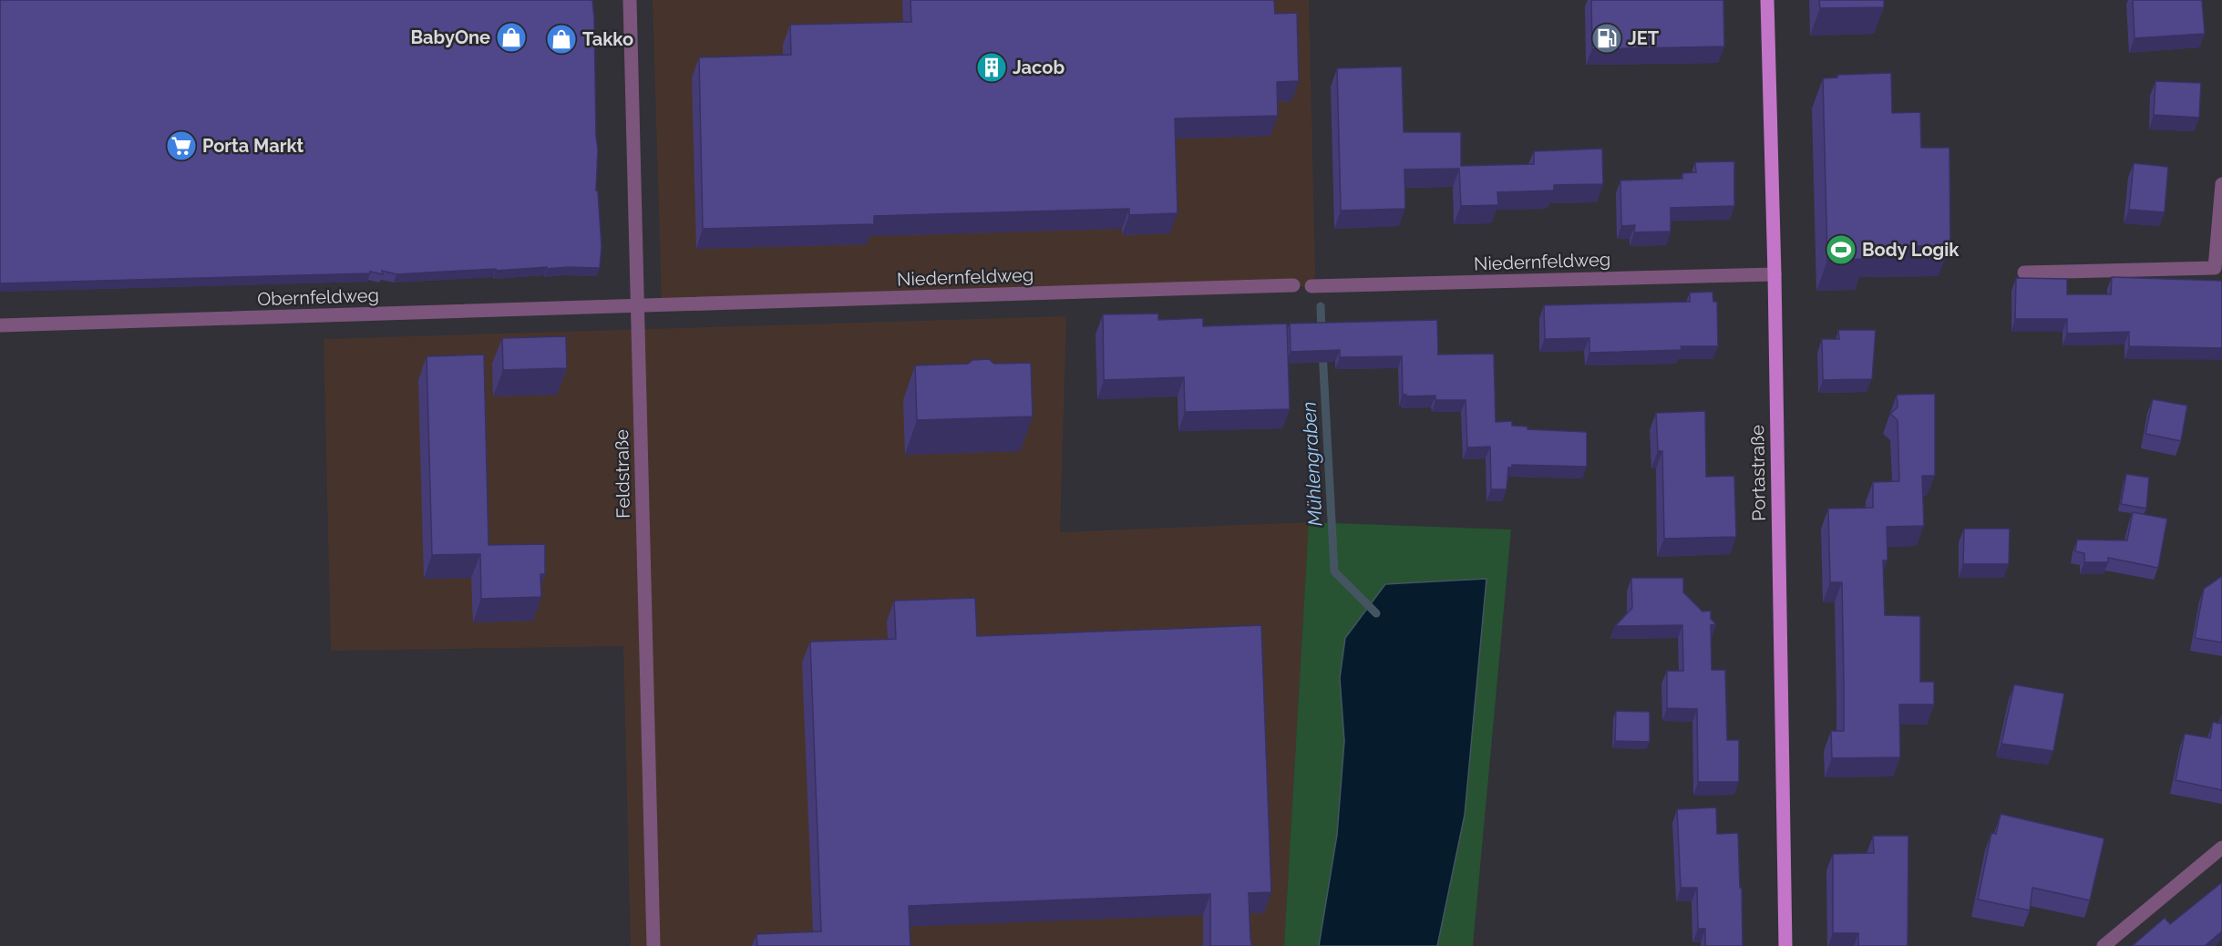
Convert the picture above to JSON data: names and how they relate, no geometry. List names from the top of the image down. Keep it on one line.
{"streets":{"main road":["Portastraße"],"street":["Niedernfeldweg","Obernfeldweg","Feldstraße"]},"crossings":[["Niedernfeldweg","Obernfeldweg"],["Niedernfeldweg","Portastraße"],["Niedernfeldweg","Feldstraße"],["Obernfeldweg","Feldstraße"]],"water":["Mühlengraben"],"places":{"shop":["BabyOne","Takko"],"fuel station":["JET"],"building":["Jacob"],"supermarket":["Porta Markt"],"sports":["Body Logik"]}}
